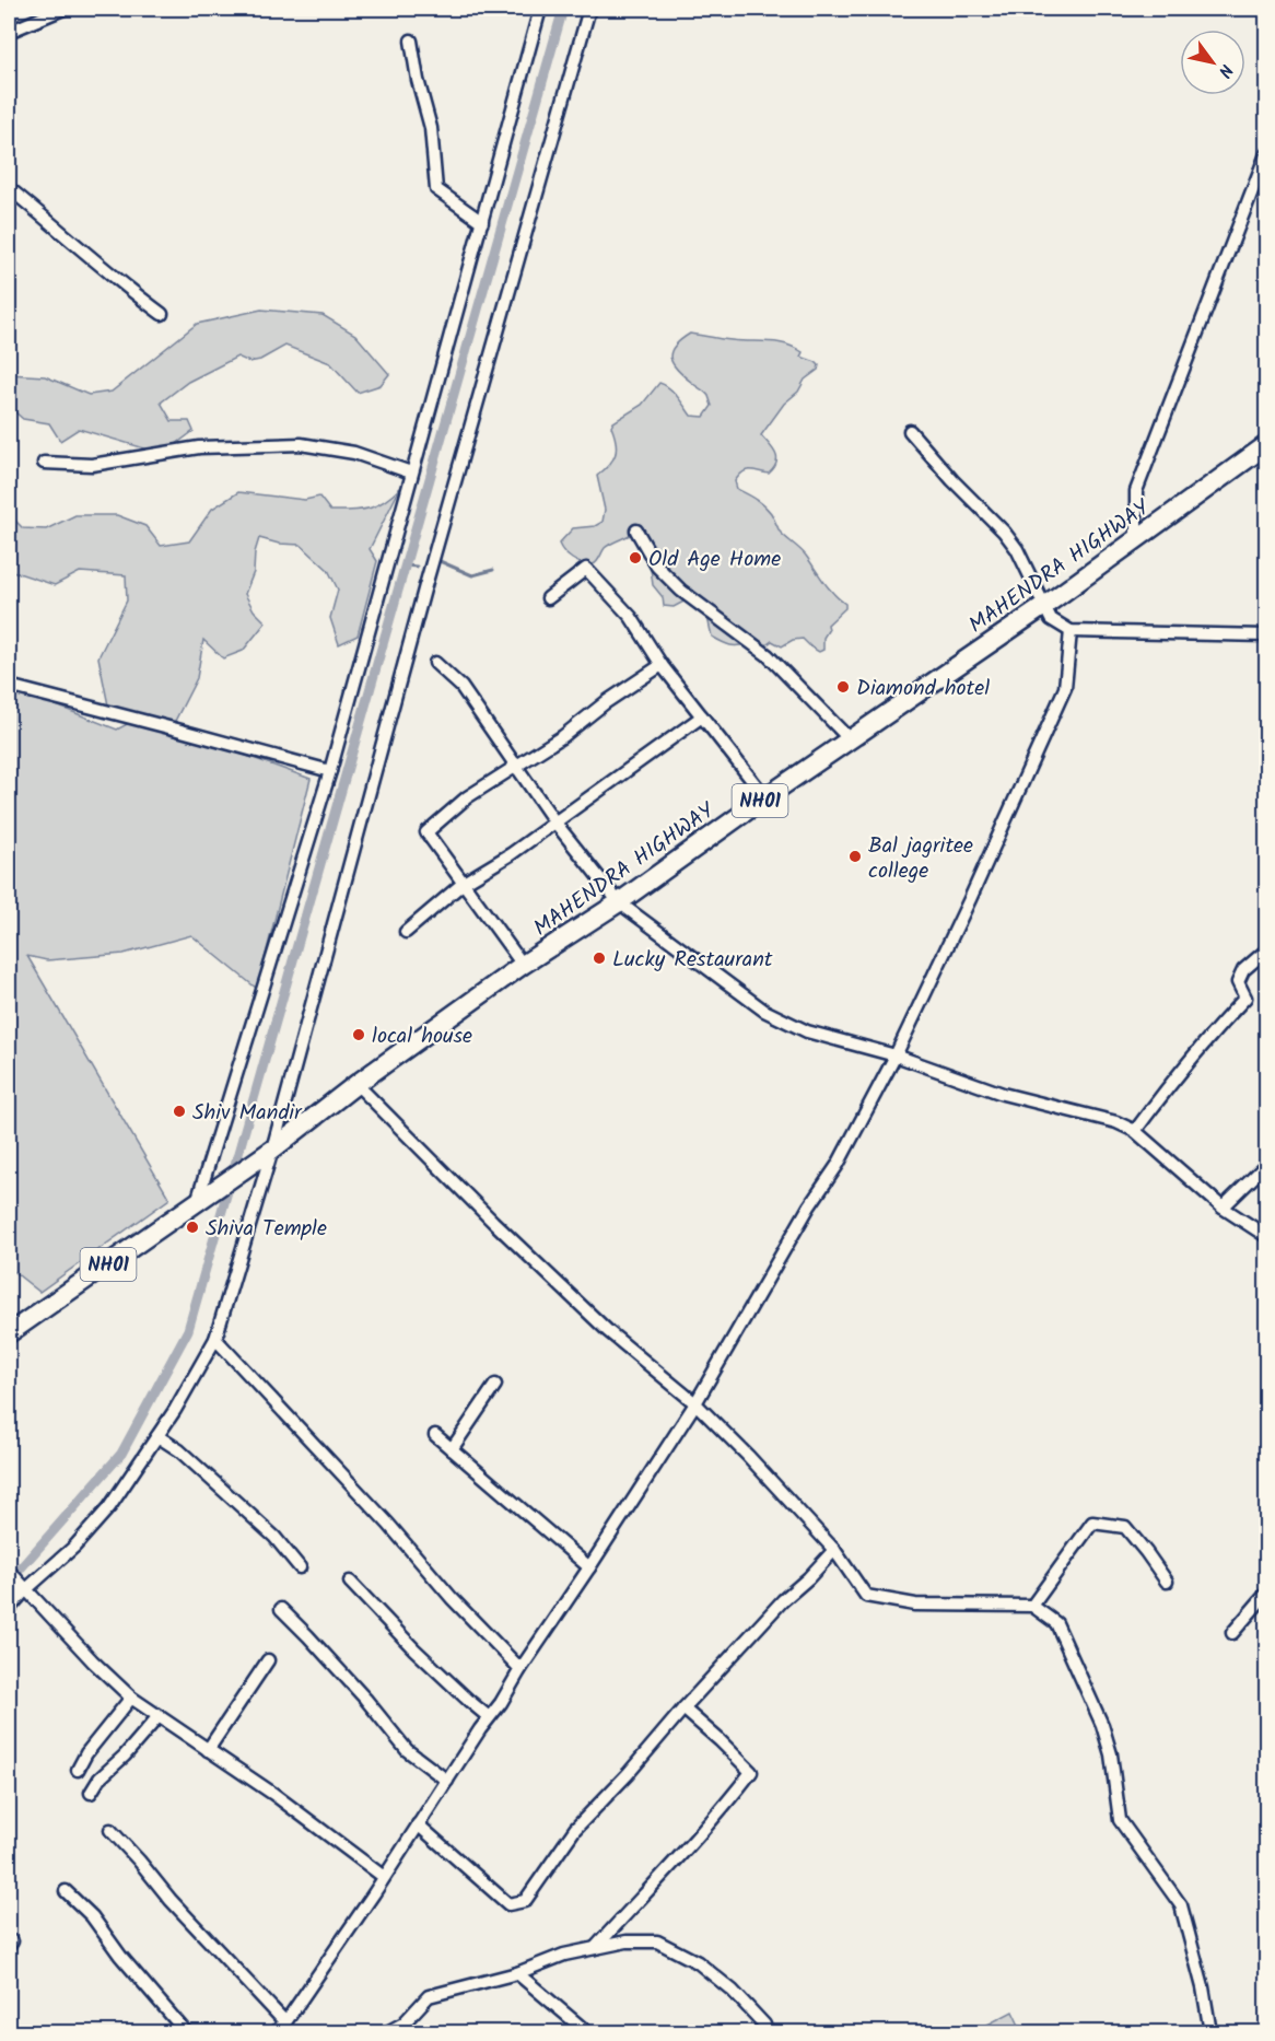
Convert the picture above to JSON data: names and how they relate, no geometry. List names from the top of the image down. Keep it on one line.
{"streets":{"highway":["MAHENDRA HIGHWAY","NH01"]},"places":["Old Age Home","Diamond hotel","Bal jagritee college","Lucky Restaurant","local house","Shiv Mandir","Shiva Temple"],"north":"bottom right"}
